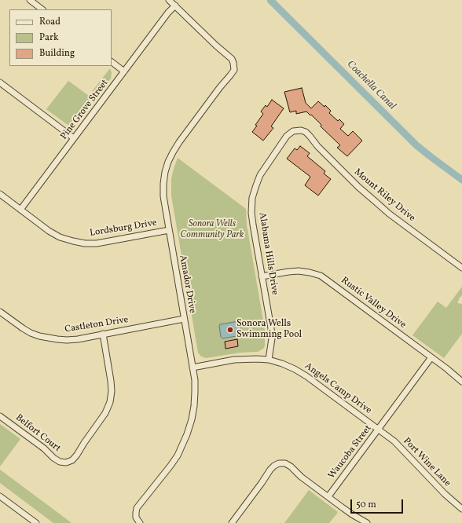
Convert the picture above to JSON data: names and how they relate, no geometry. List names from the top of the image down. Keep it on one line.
{"streets":{"street":["Pine Grove Street","Mount Riley Drive","Lordsburg Drive","Alabama Hills Drive","Amador Drive","Rustic Valley Drive","Castleton Drive","Angels Camp Drive","Belfort Court","Waucoba Street","Port Wine Lane"]},"crossings":[["Pine Grove Street","Lordsburg Drive"],["Pine Grove Street","Amador Drive"],["Mount Riley Drive","Alabama Hills Drive"],["Lordsburg Drive","Amador Drive"],["Alabama Hills Drive","Rustic Valley Drive"],["Alabama Hills Drive","Angels Camp Drive"],["Amador Drive","Castleton Drive"],["Amador Drive","Angels Camp Drive"],["Rustic Valley Drive","Waucoba Street"],["Castleton Drive","Belfort Court"],["Angels Camp Drive","Waucoba Street"],["Angels Camp Drive","Port Wine Lane"],["Waucoba Street","Port Wine Lane"]],"water":["Coachella Canal"],"parks":["Sonora Wells Community Park"],"places":["Sonora Wells Swimming Pool"],"legend":["Road","Park","Building"],"scale_bar":"50 m"}
